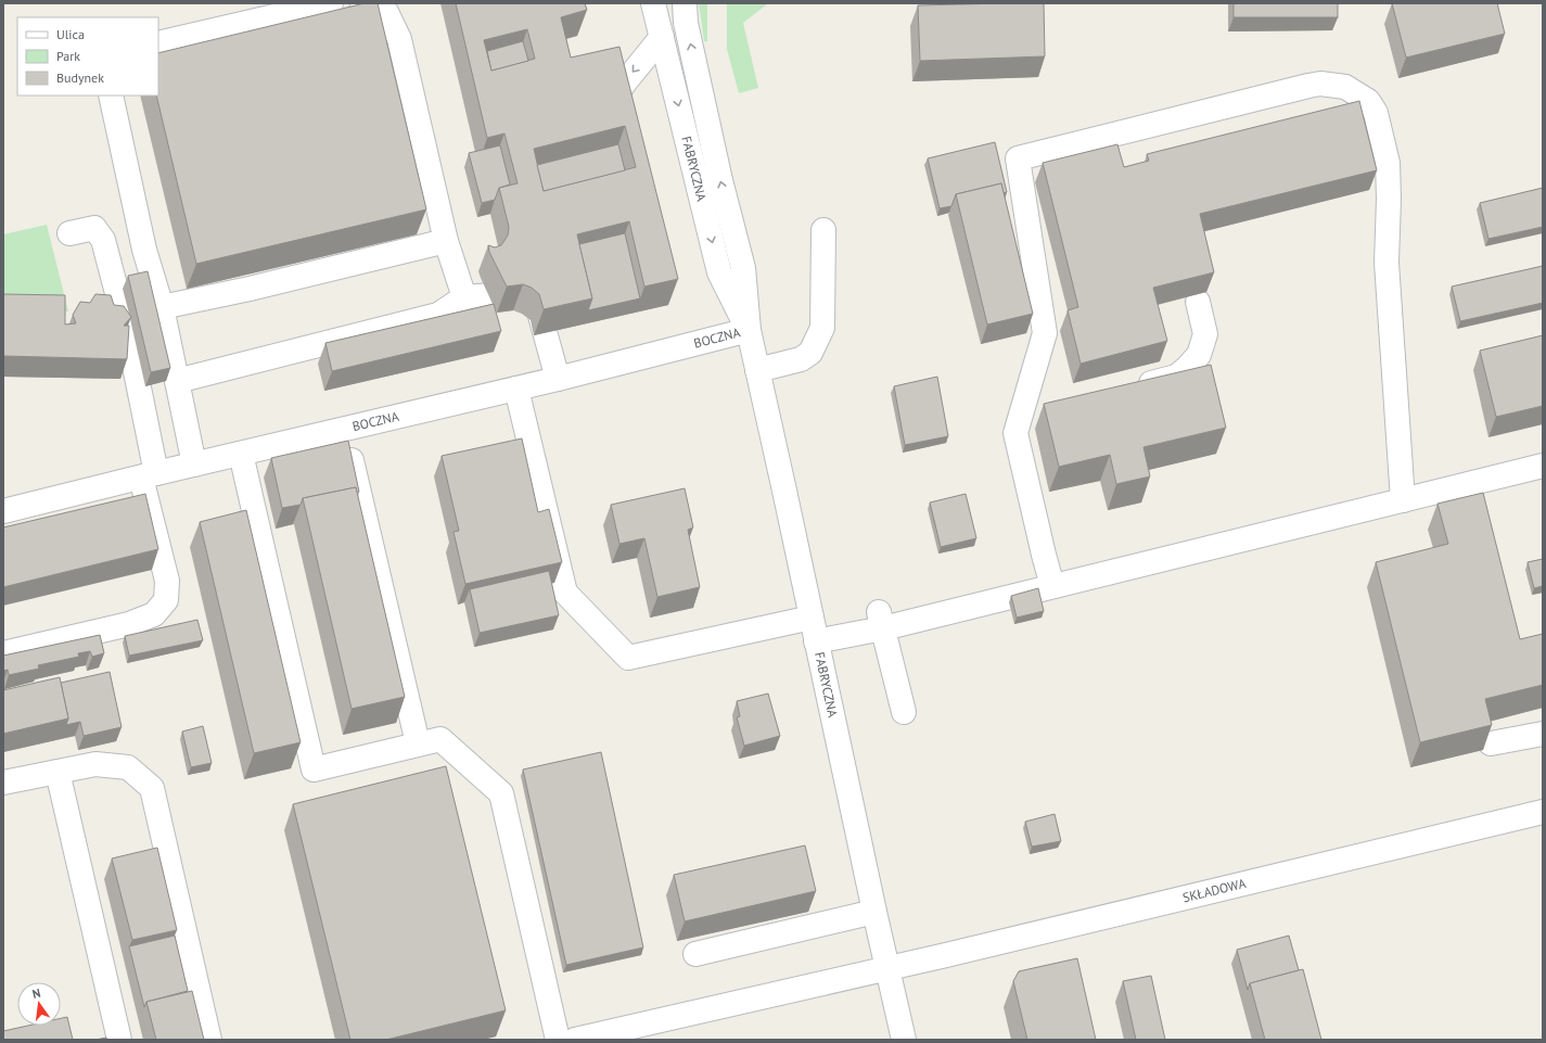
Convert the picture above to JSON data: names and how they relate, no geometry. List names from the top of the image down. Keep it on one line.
{"streets":{"street":["FABRYCZNA","BOCZNA","SKŁADOWA"]},"crossings":[["FABRYCZNA","BOCZNA"],["FABRYCZNA","SKŁADOWA"]],"legend":["Ulica","Park","Budynek"],"north":"top"}
